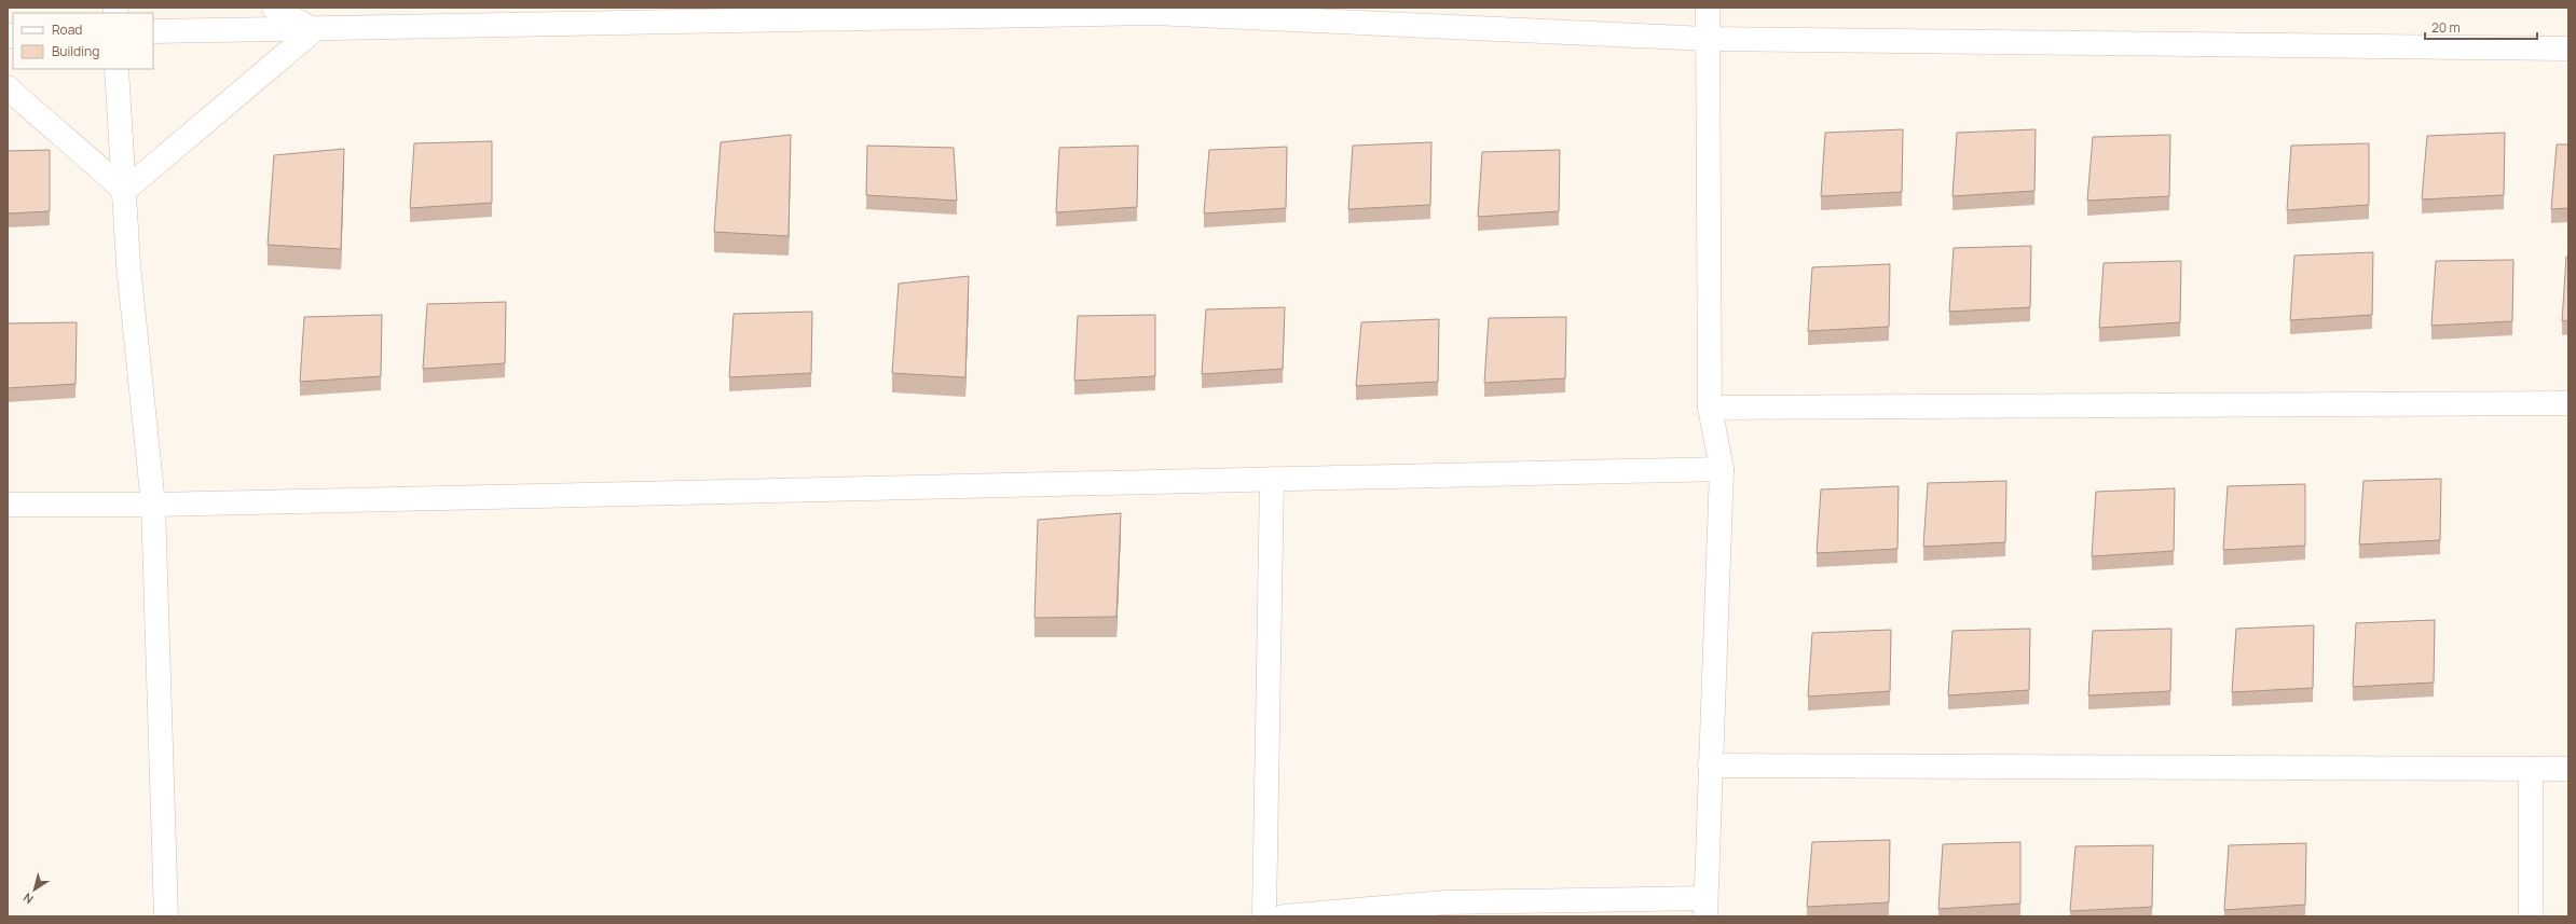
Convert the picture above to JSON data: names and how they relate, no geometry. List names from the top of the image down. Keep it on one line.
{"legend":["Road","Building"],"scale_bar":"20 m","north":"bottom left"}
